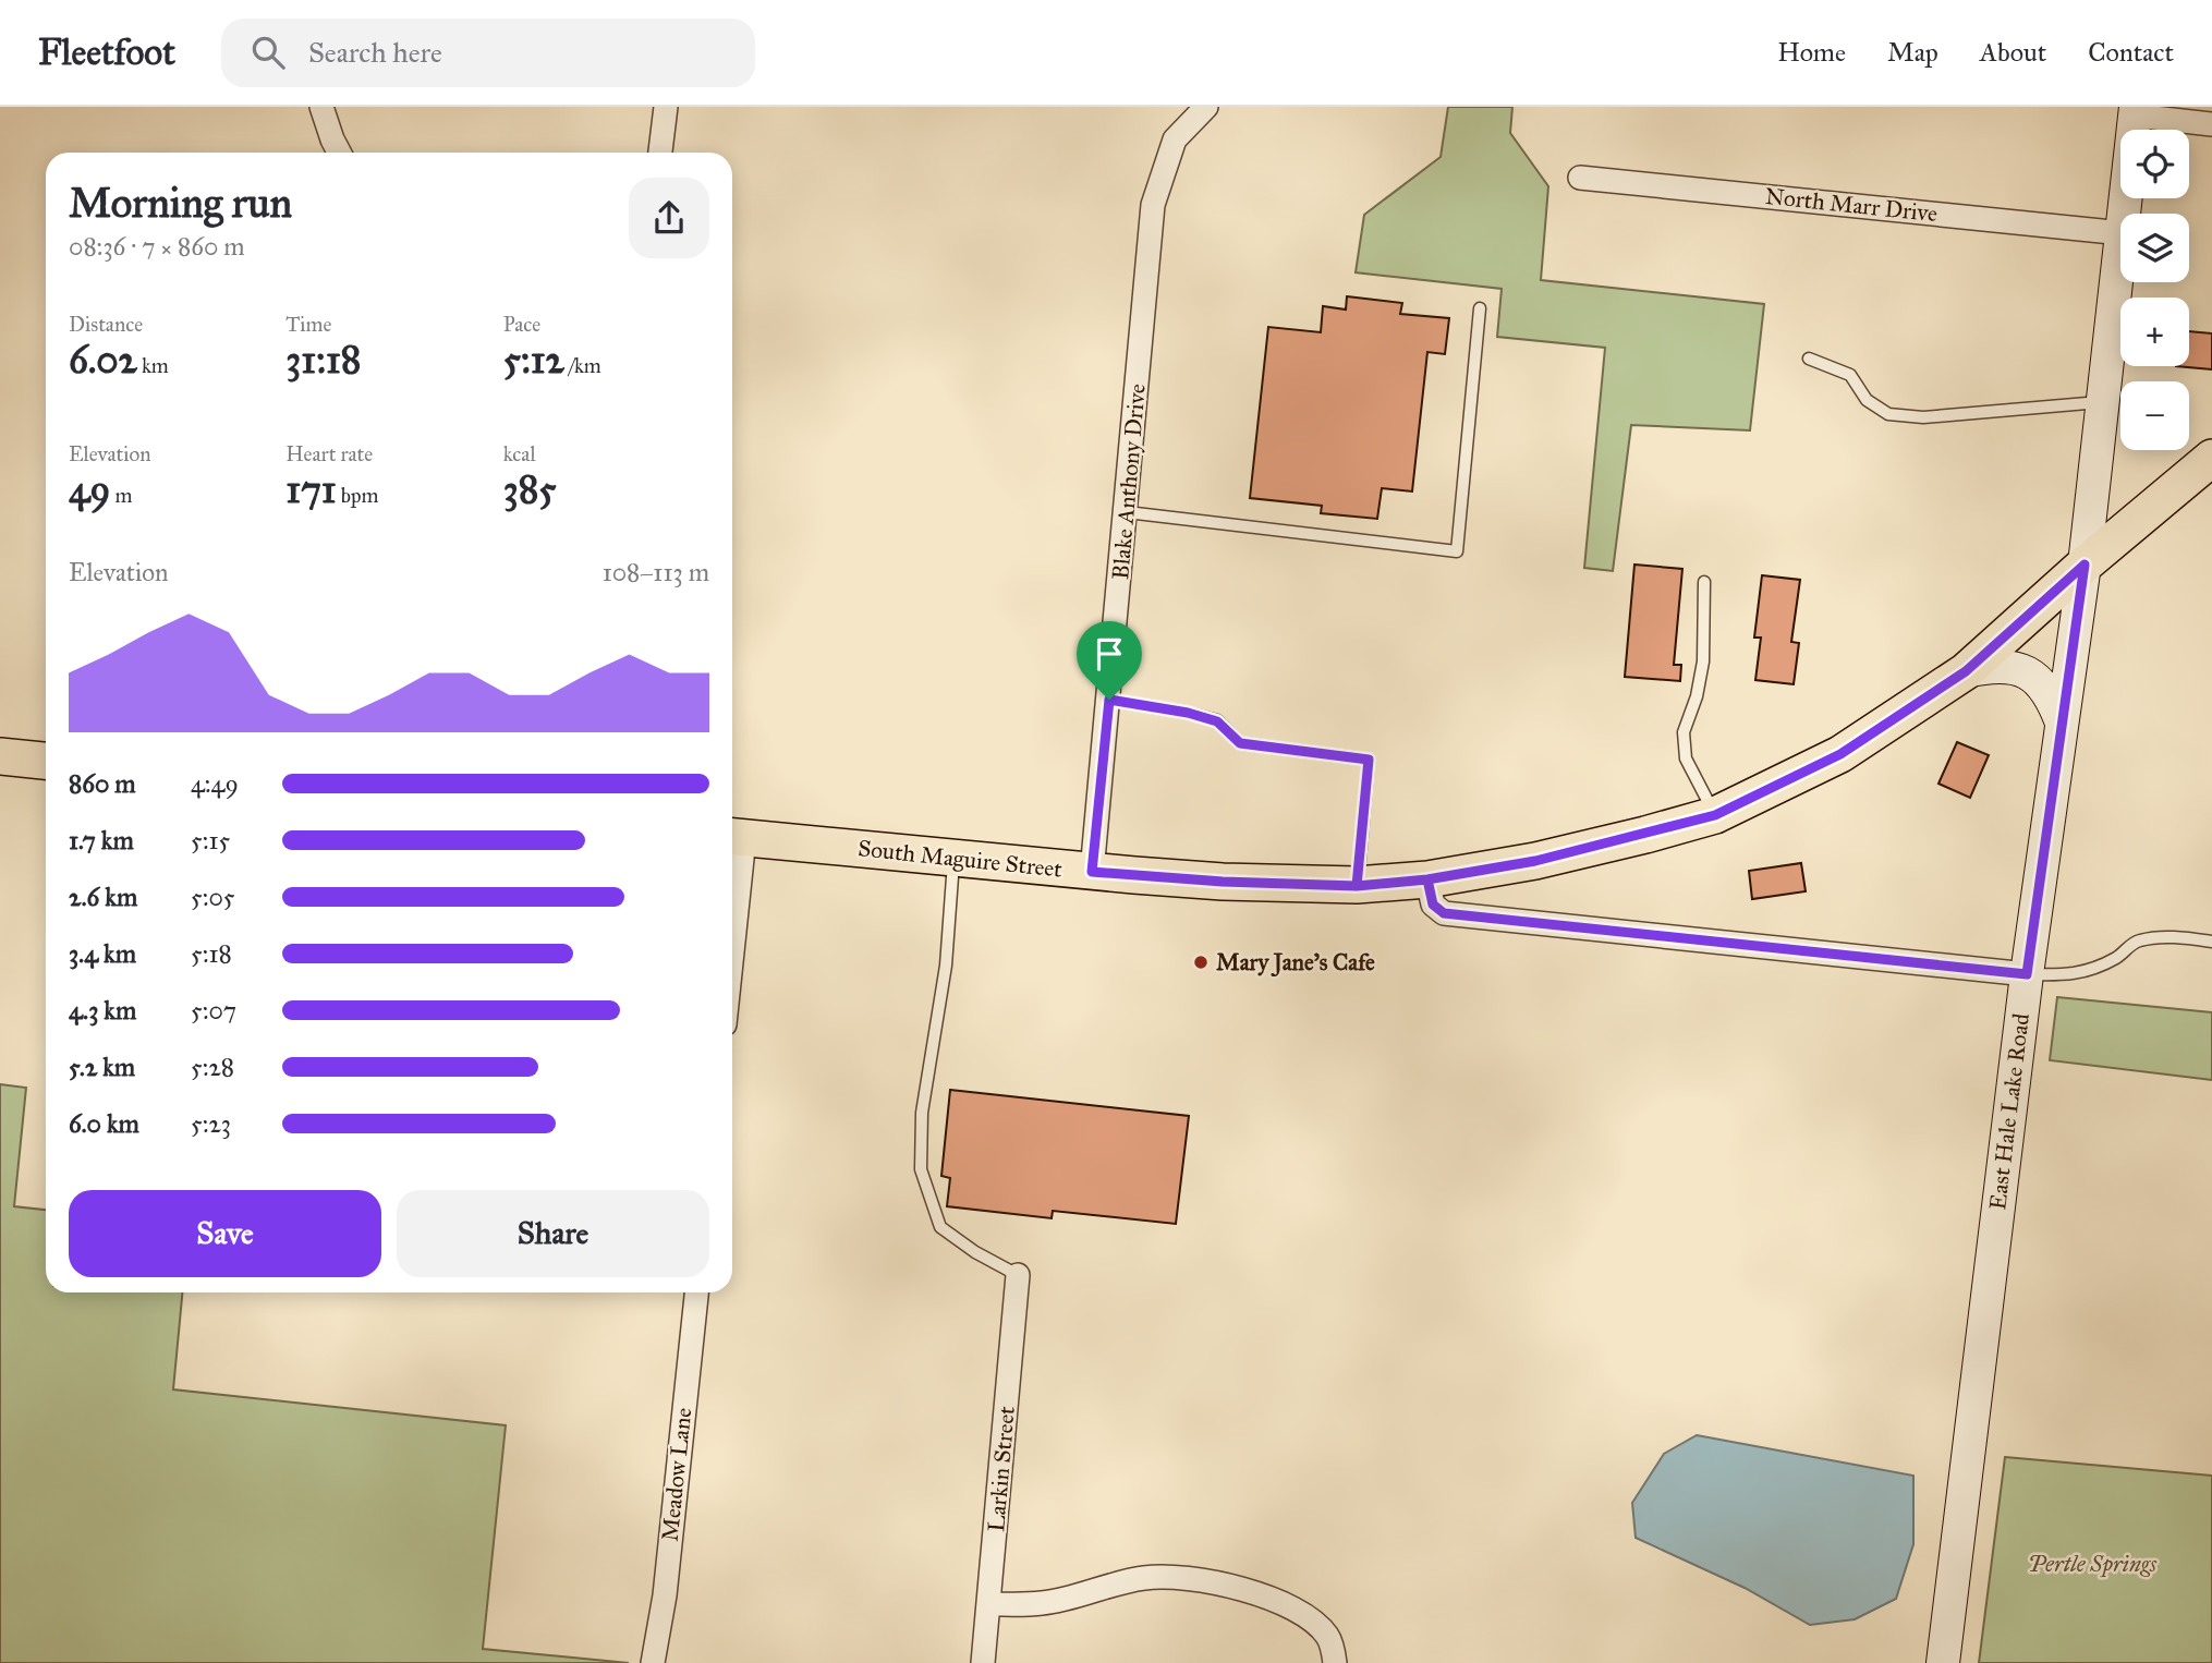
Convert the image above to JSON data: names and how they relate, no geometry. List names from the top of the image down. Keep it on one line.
{"streets":{"main road":["South Maguire Street","East Hale Lake Road"],"street":["North Marr Drive","Blake Anthony Drive","Larkin Street","Meadow Lane"]},"crossings":[["Blake Anthony Drive","South Maguire Street"],["South Maguire Street","East Hale Lake Road"]],"parks":["Pertle Springs"],"places":["Mary Jane's Cafe"],"page":{"header":"Fleetfoot","search":"Search here","nav":["Home","Map","About","Contact"],"map_buttons":["+","−"],"heading":["Morning run","08:36 · 7 × 860 m"],"stats":[["Distance","6.02 km"],["Time","31:18"],["Pace","5:12 /km"],["Elevation","49 m"],["Heart rate","171 bpm"],["kcal","385"]],"chart":["Elevation","108–113 m"],"list":[{"name":"860 m","note":"4:49"},{"name":"1.7 km","note":"5:15"},{"name":"2.6 km","note":"5:05"},{"name":"3.4 km","note":"5:18"},{"name":"4.3 km","note":"5:07"},{"name":"5.2 km","note":"5:28"},{"name":"6.0 km","note":"5:23"}],"buttons":["Save","Share"]}}
